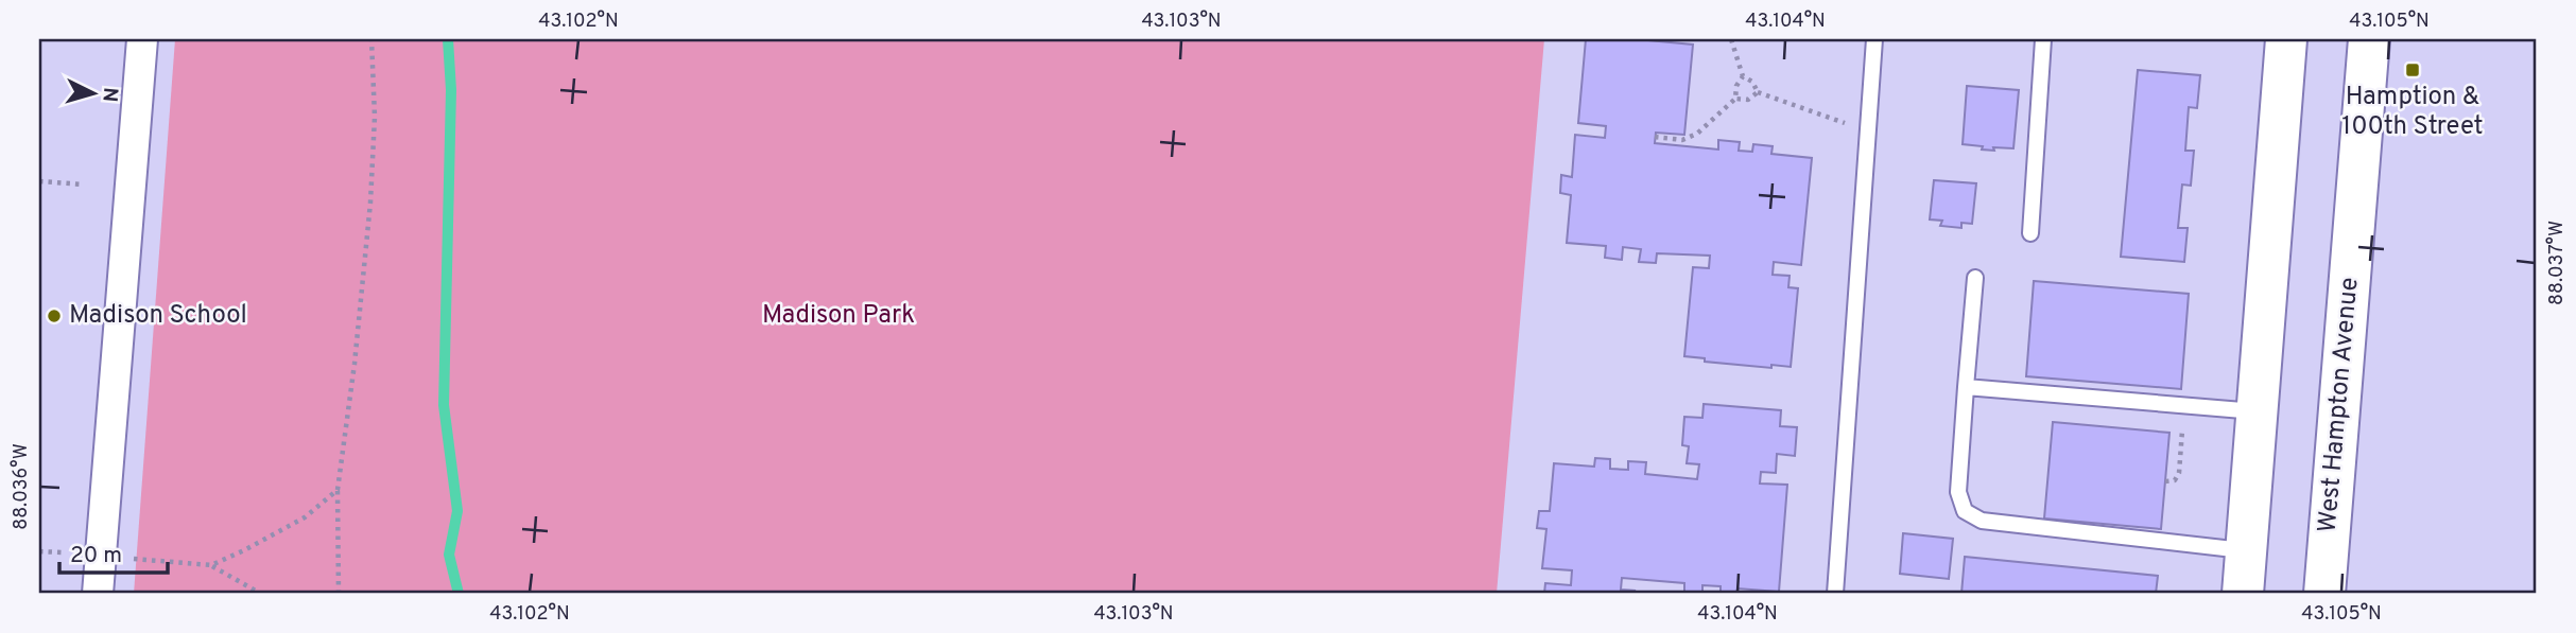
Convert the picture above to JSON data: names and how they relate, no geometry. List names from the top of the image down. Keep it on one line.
{"streets":{"main road":["West Hampton Avenue"]},"parks":["Madison Park"],"places":{"transit":["Hamption & 100th Street"],"other":["Madison School"]},"scale_bar":"20 m","north":"right","coordinates":["43.102°N","43.103°N","43.104°N","43.105°N","88.037°W","88.036°W"]}
